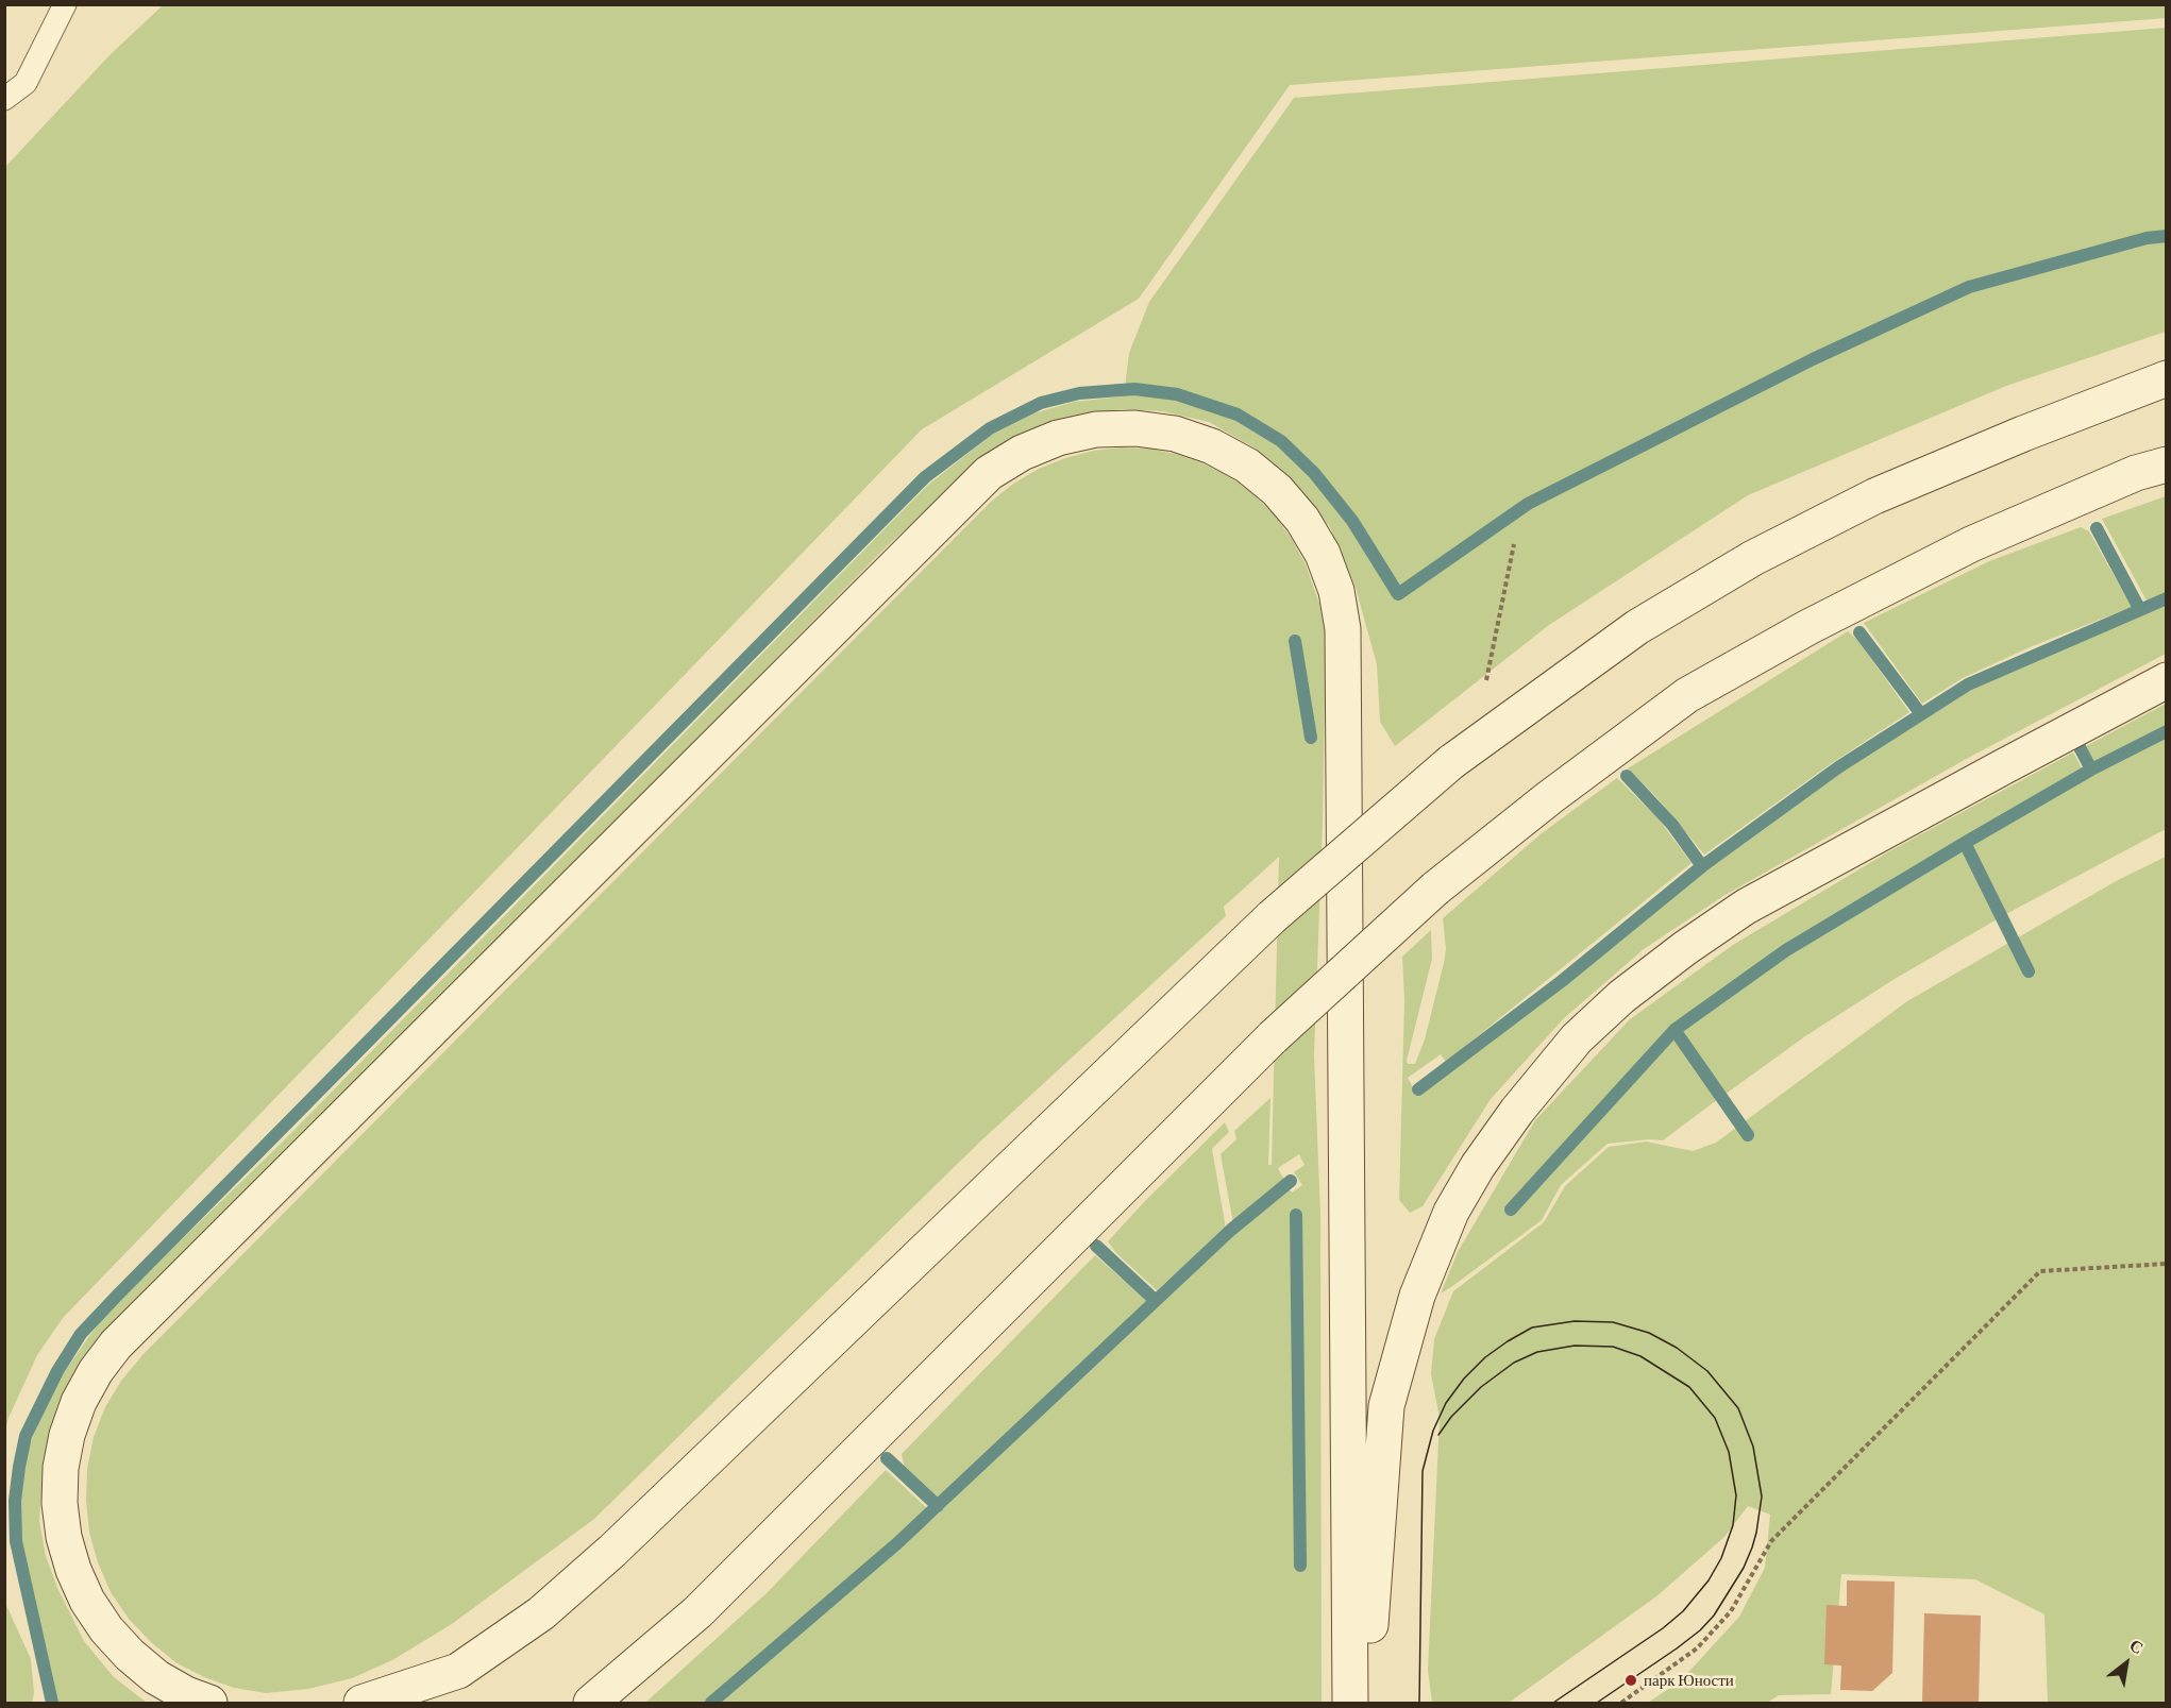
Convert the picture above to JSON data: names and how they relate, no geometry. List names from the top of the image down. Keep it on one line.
{"places":["парк Юности"],"north":"top right"}
